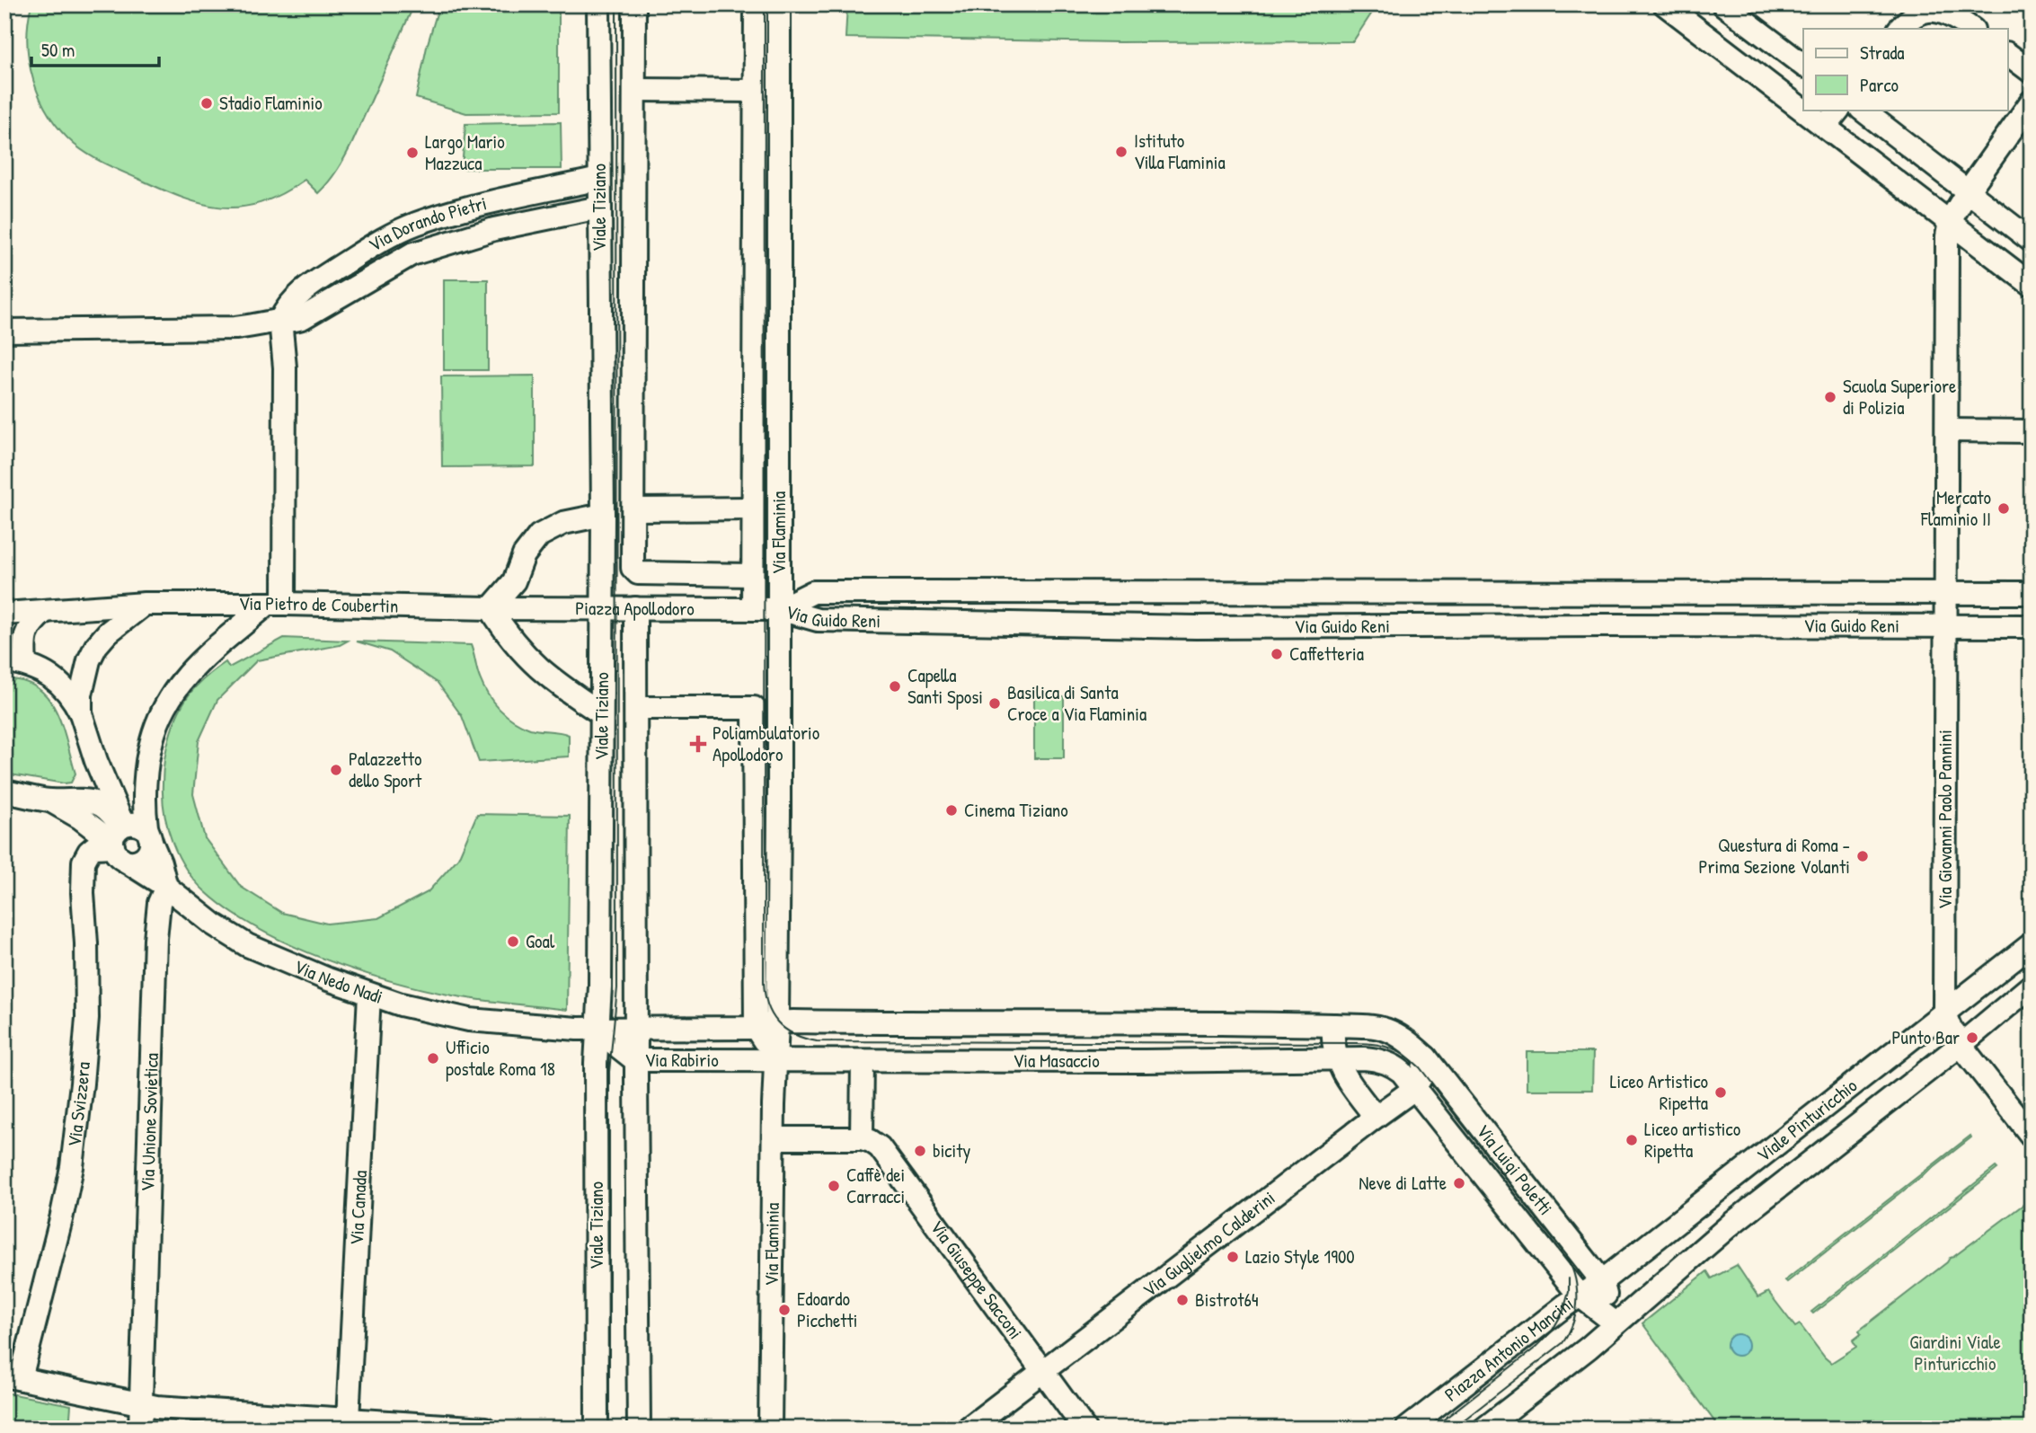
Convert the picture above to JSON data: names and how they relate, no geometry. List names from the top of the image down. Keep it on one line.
{"streets":{"street":["Viale Tiziano","Via Dorando Pietri","Via Flaminia","Via Pietro de Coubertin","Piazza Apollodoro","Via Guido Reni","Via Giovanni Paolo Pannini","Via Nedo Nadi","Via Rabirio","Via Masaccio","Via Svizzera","Viale Pinturicchio","Via Unione Sovietica","Via Luigi Poletti","Via Canada","Via Guglielmo Calderini","Via Giuseppe Sacconi","Piazza Antonio Mancini"]},"crossings":[["Viale Tiziano","Via Dorando Pietri"],["Viale Tiziano","Via Flaminia"],["Viale Tiziano","Piazza Apollodoro"],["Viale Tiziano","Via Nedo Nadi"],["Viale Tiziano","Via Rabirio"],["Via Flaminia","Piazza Apollodoro"],["Via Flaminia","Via Guido Reni"],["Via Flaminia","Via Rabirio"],["Via Flaminia","Via Masaccio"],["Via Pietro de Coubertin","Piazza Apollodoro"],["Piazza Apollodoro","Via Guido Reni"],["Via Guido Reni","Via Giovanni Paolo Pannini"],["Via Giovanni Paolo Pannini","Viale Pinturicchio"],["Via Nedo Nadi","Via Rabirio"],["Via Nedo Nadi","Via Svizzera"],["Via Nedo Nadi","Via Unione Sovietica"],["Via Nedo Nadi","Via Canada"],["Via Rabirio","Via Masaccio"],["Via Masaccio","Via Luigi Poletti"],["Via Masaccio","Via Guglielmo Calderini"],["Viale Pinturicchio","Via Luigi Poletti"],["Viale Pinturicchio","Piazza Antonio Mancini"],["Via Luigi Poletti","Via Guglielmo Calderini"],["Via Luigi Poletti","Piazza Antonio Mancini"],["Via Guglielmo Calderini","Via Giuseppe Sacconi"]],"parks":["Giardini Viale Pinturicchio"],"places":{"other":["Stadio Flaminio","Istituto Villa Flaminia","Largo Mario Mazzuca","Scuola Superiore di Polizia","Mercato Flaminio II","Caffetteria","Capella Santi Sposi","Basilica di Santa Croce a Via Flaminia","Palazzetto dello Sport","Cinema Tiziano","Questura di Roma - Prima Sezione Volanti","Goal","Punto Bar","Ufficio postale Roma 18","Liceo Artistico Ripetta","Liceo artistico Ripetta","bicity","Neve di Latte","Caffè dei Carracci","Lazio Style 1900","Bistrot64","Edoardo Picchetti"],"health":["Poliambulatorio Apollodoro"]},"legend":["Strada","Parco"],"scale_bar":"50 m"}
